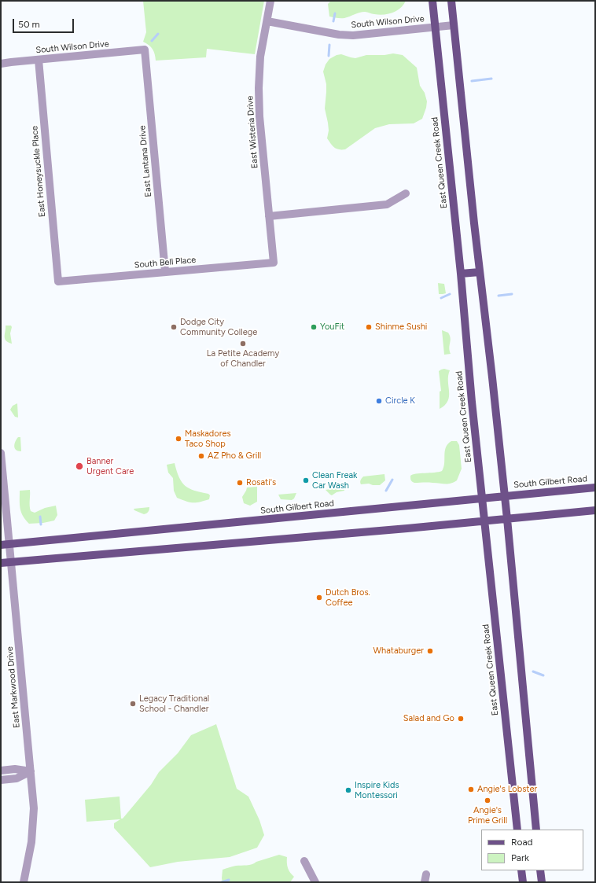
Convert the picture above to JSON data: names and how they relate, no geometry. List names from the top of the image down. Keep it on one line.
{"streets":{"main road":["East Queen Creek Road","South Gilbert Road"],"street":["South Wilson Drive","East Wisteria Drive","East Lantana Drive","East Honeysuckle Place","South Bell Place","East Markwood Drive"]},"crossings":[["South Wilson Drive","East Wisteria Drive"],["South Wilson Drive","East Lantana Drive"],["South Wilson Drive","East Queen Creek Road"],["South Wilson Drive","East Honeysuckle Place"],["East Wisteria Drive","South Bell Place"],["East Lantana Drive","South Bell Place"],["East Queen Creek Road","South Gilbert Road"],["East Honeysuckle Place","South Bell Place"],["South Gilbert Road","East Markwood Drive"]],"places":["Dodge City Community College","YouFit","Shinme Sushi","La Petite Academy of Chandler","Circle K","Maskadores Taco Shop","AZ Pho & Grill","Banner Urgent Care","Clean Freak Car Wash","Rosati's","Dutch Bros. Coffee","Whataburger","Legacy Traditional School - Chandler","Salad and Go","Angie's Lobster","Inspire Kids Montessori","Angie's Prime Grill"],"legend":["Road","Park"],"scale_bar":"50 m"}
